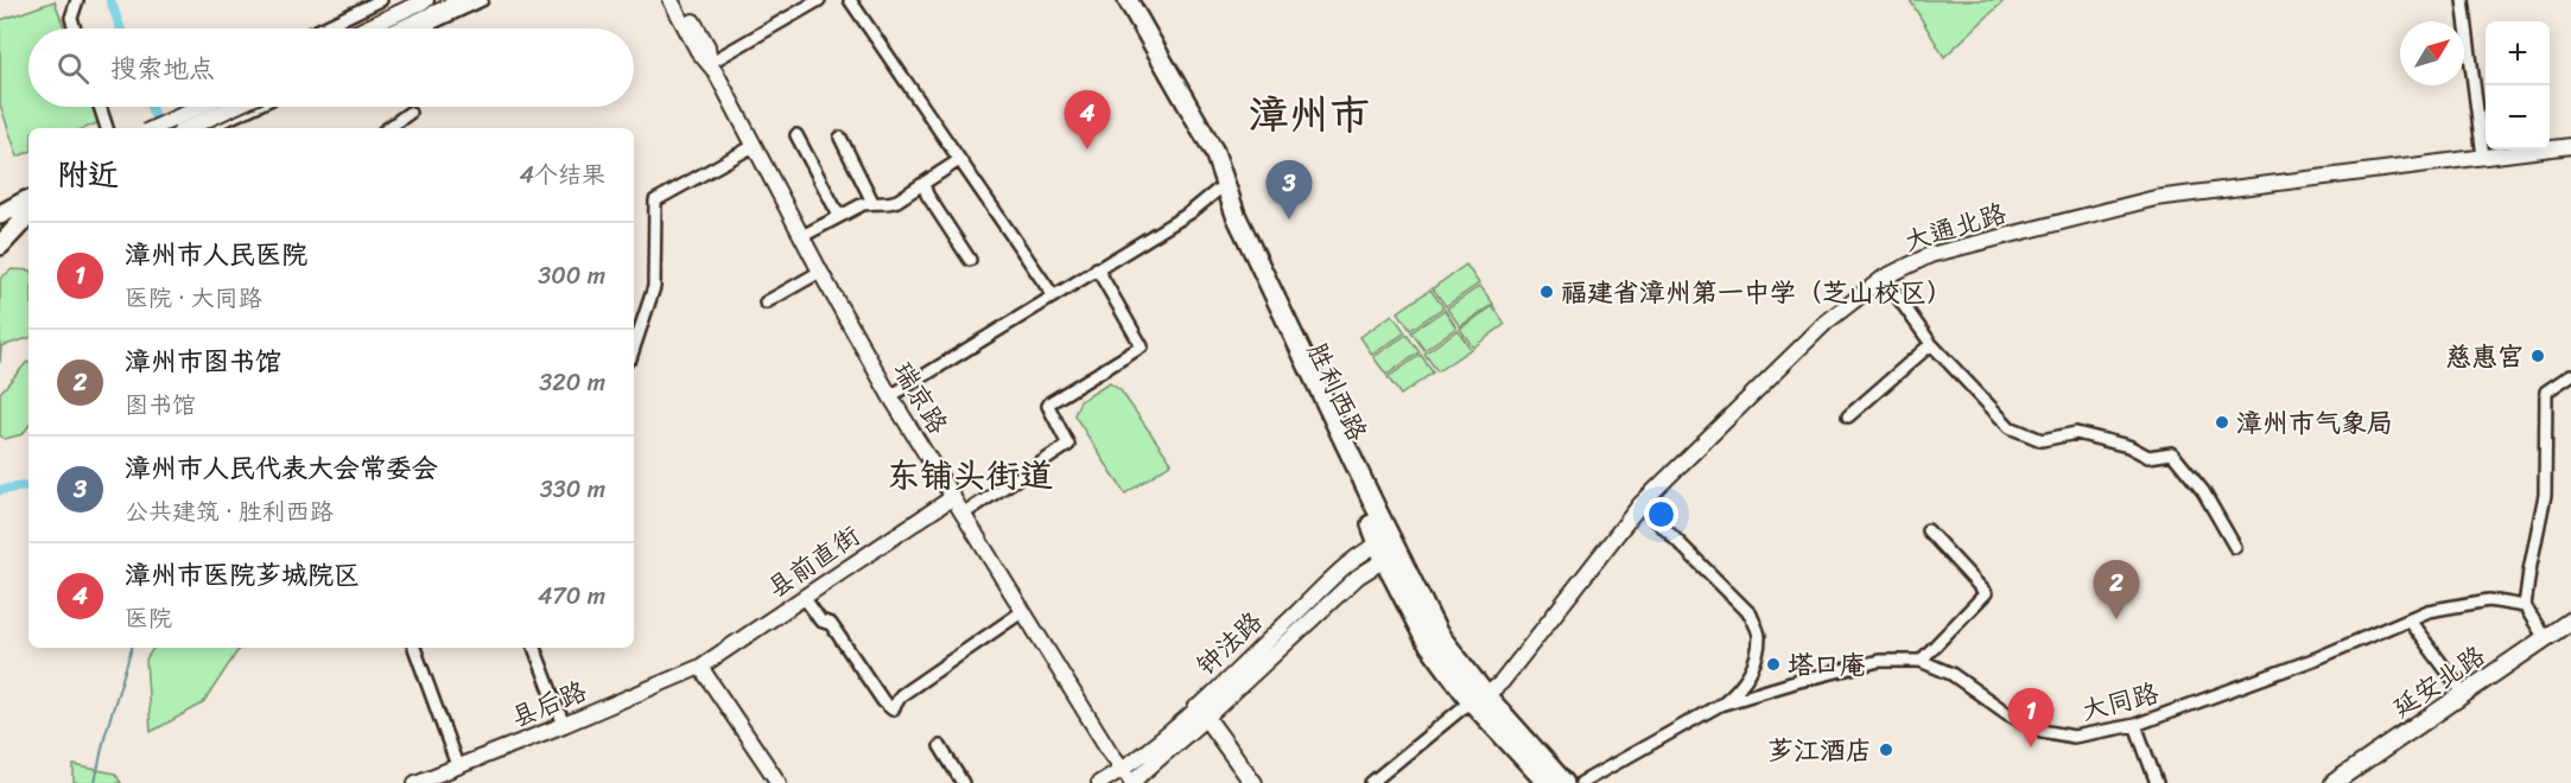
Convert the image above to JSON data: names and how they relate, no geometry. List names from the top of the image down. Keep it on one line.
{"streets":{"main road":["胜利西路","延安北路"],"street":["大通北路","瑞京路","县前直街","钟法路","大同路","县后路"]},"crossings":[["大通北路","胜利西路"],["胜利西路","钟法路"],["瑞京路","县前直街"],["瑞京路","钟法路"],["县前直街","县后路"]],"districts":["漳州市","东铺头街道"],"places":["福建省漳州第一中学（芝山校区）","慈惠宫","漳州市气象局","塔口庵","芗江酒店"],"north":"top right","page":{"map_buttons":["+","−"],"search":"搜索地点","pins":["4","3","2","1"],"heading":["附近","4个结果"],"list":[{"mark":"1","name":"漳州市人民医院","note":"医院 · 大同路","value":"300 m"},{"mark":"2","name":"漳州市图书馆","note":"图书馆","value":"320 m"},{"mark":"3","name":"漳州市人民代表大会常委会","note":"公共建筑 · 胜利西路","value":"330 m"},{"mark":"4","name":"漳州市医院芗城院区","note":"医院","value":"470 m"}]}}
